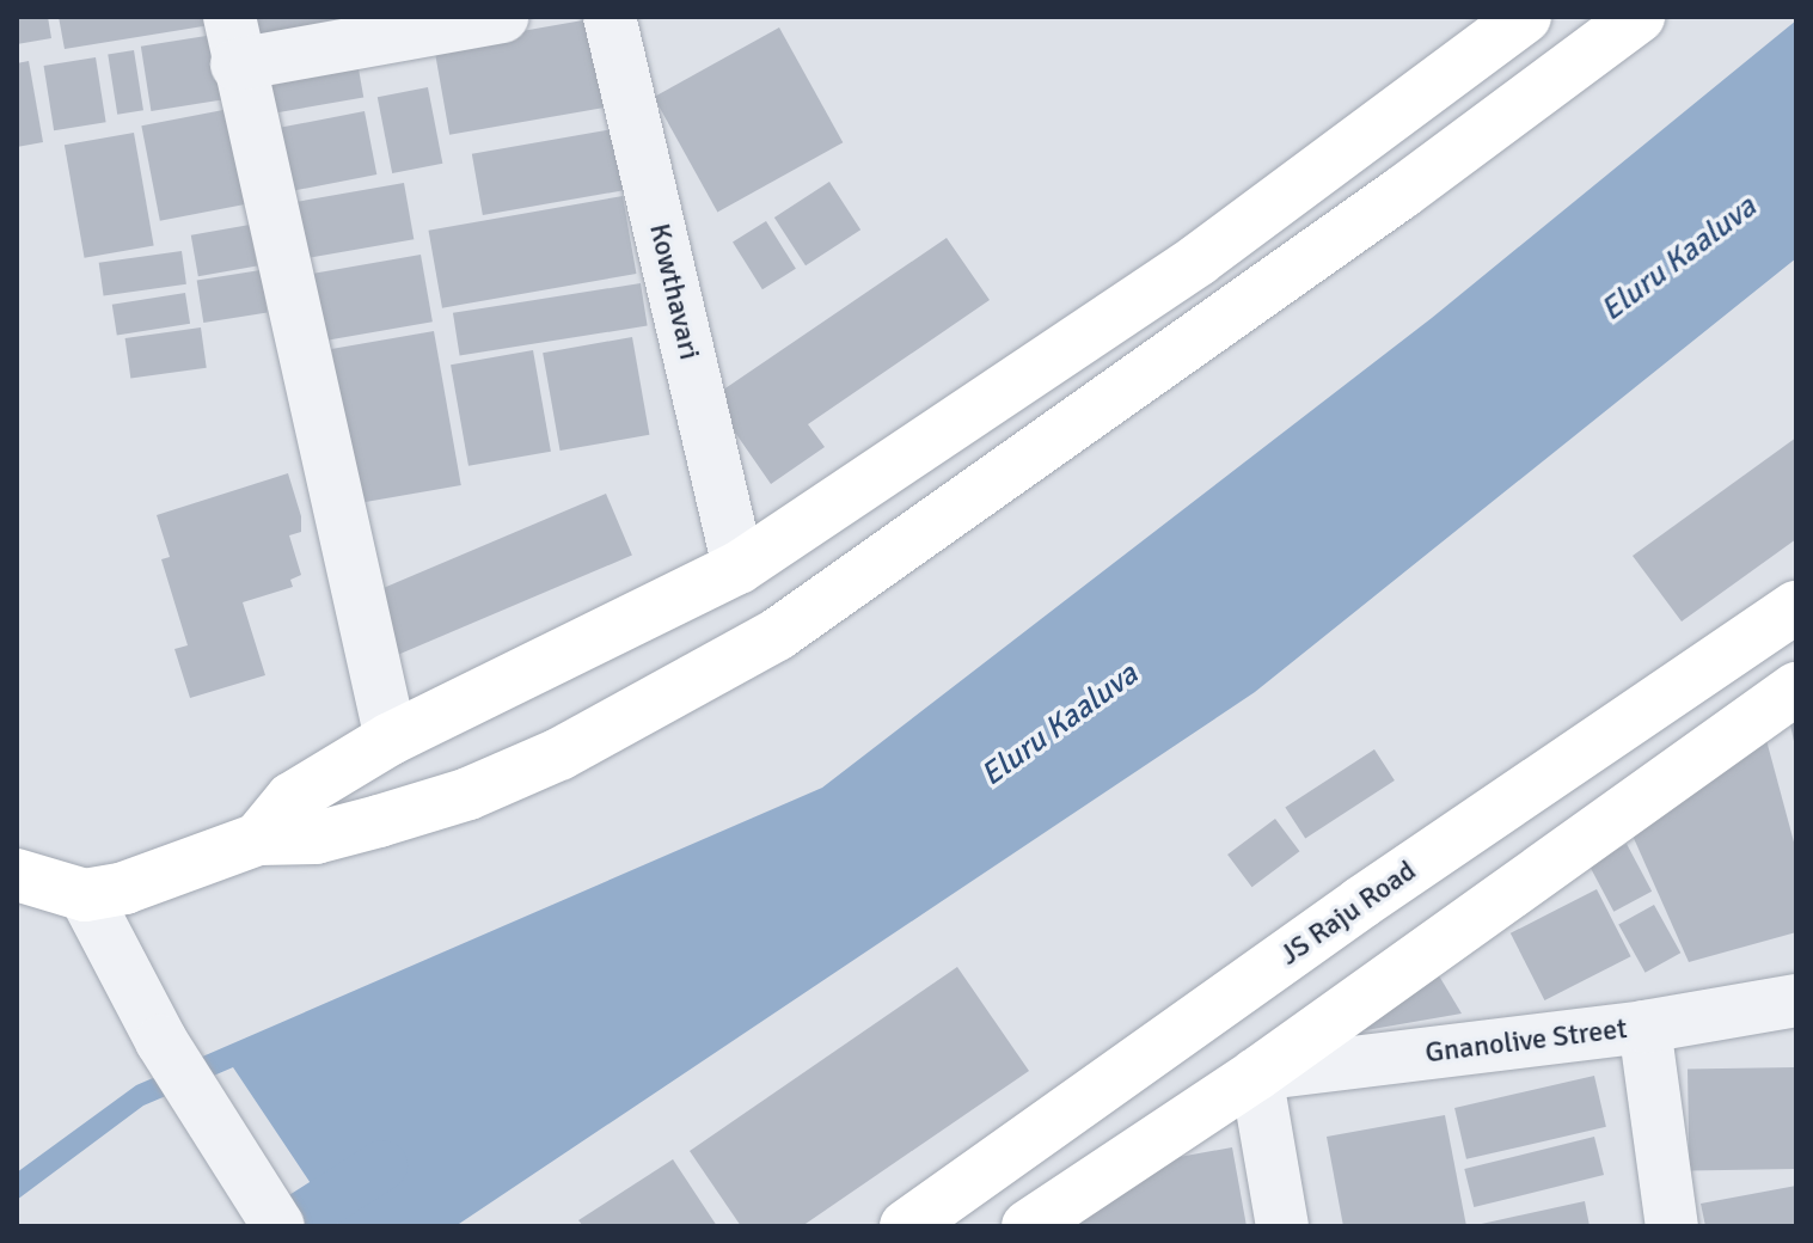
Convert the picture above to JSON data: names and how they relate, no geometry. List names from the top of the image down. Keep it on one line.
{"streets":{"main road":["JS Raju Road"],"street":["Kowthavari","Gnanolive Street"]},"water":["Eluru Kaaluva"]}
